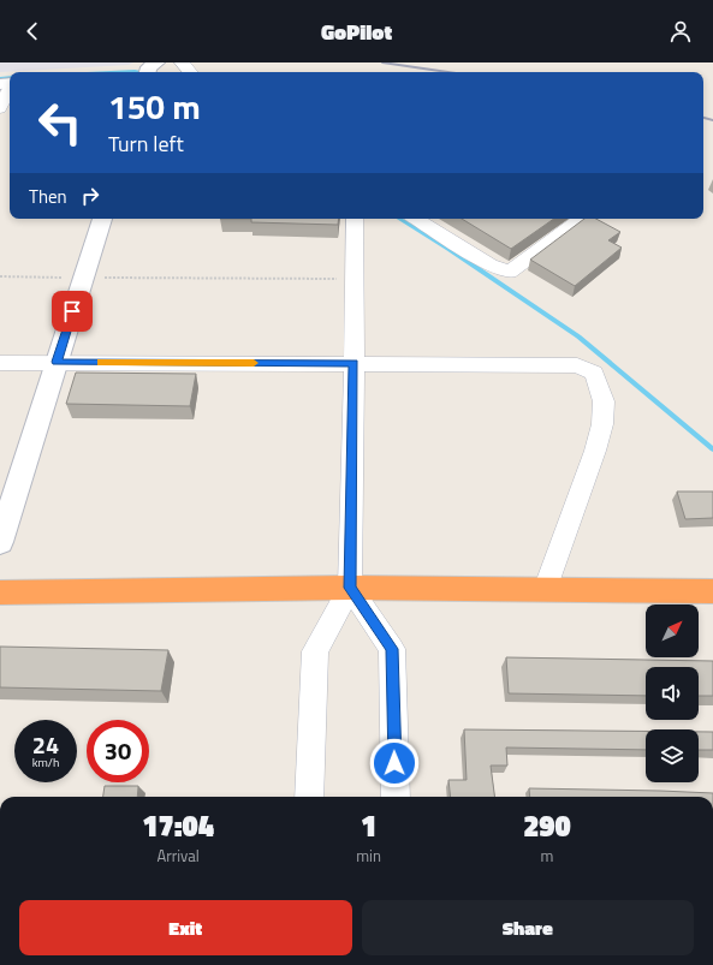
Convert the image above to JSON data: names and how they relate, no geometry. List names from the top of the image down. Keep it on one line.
{"north":"top right","page":{"header":"GoPilot","turn":["150 m","Turn left"],"then":"Then","speed":"24 km/h","limit":"30","eta":["17:04","Arrival","1","min","290","m"],"buttons":["Exit","Share"]}}
